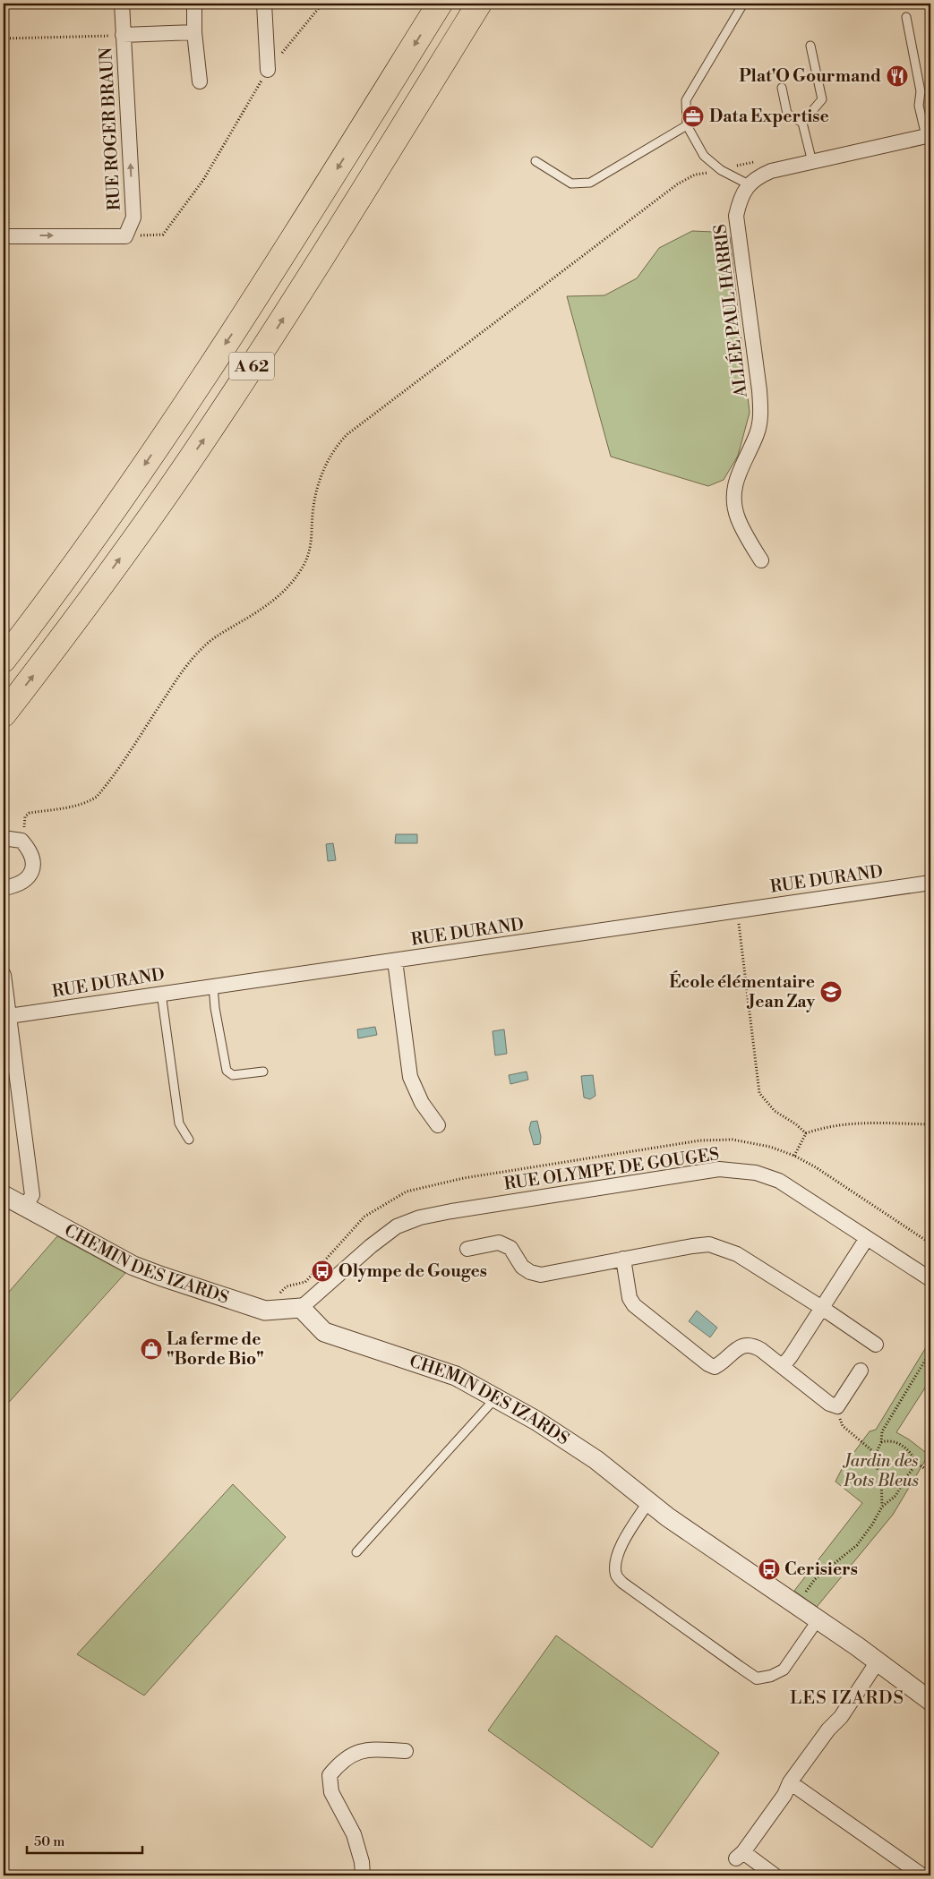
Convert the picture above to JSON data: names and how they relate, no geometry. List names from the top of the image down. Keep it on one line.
{"streets":{"highway":["A 62"],"street":["RUE ROGER BRAUN","ALLÉE PAUL HARRIS","RUE DURAND","RUE OLYMPE DE GOUGES","CHEMIN DES IZARDS"]},"crossings":[["RUE OLYMPE DE GOUGES","CHEMIN DES IZARDS"]],"districts":["LES IZARDS"],"parks":["Jardin des Pots Bleus"],"places":{"restaurant":["Plat'O Gourmand"],"office":["Data Expertise"],"school or university":["École élémentaire Jean Zay"],"bus stop":["Olympe de Gouges","Cerisiers"],"shop":["La ferme de \"Borde Bio\""]},"scale_bar":"50 m"}
